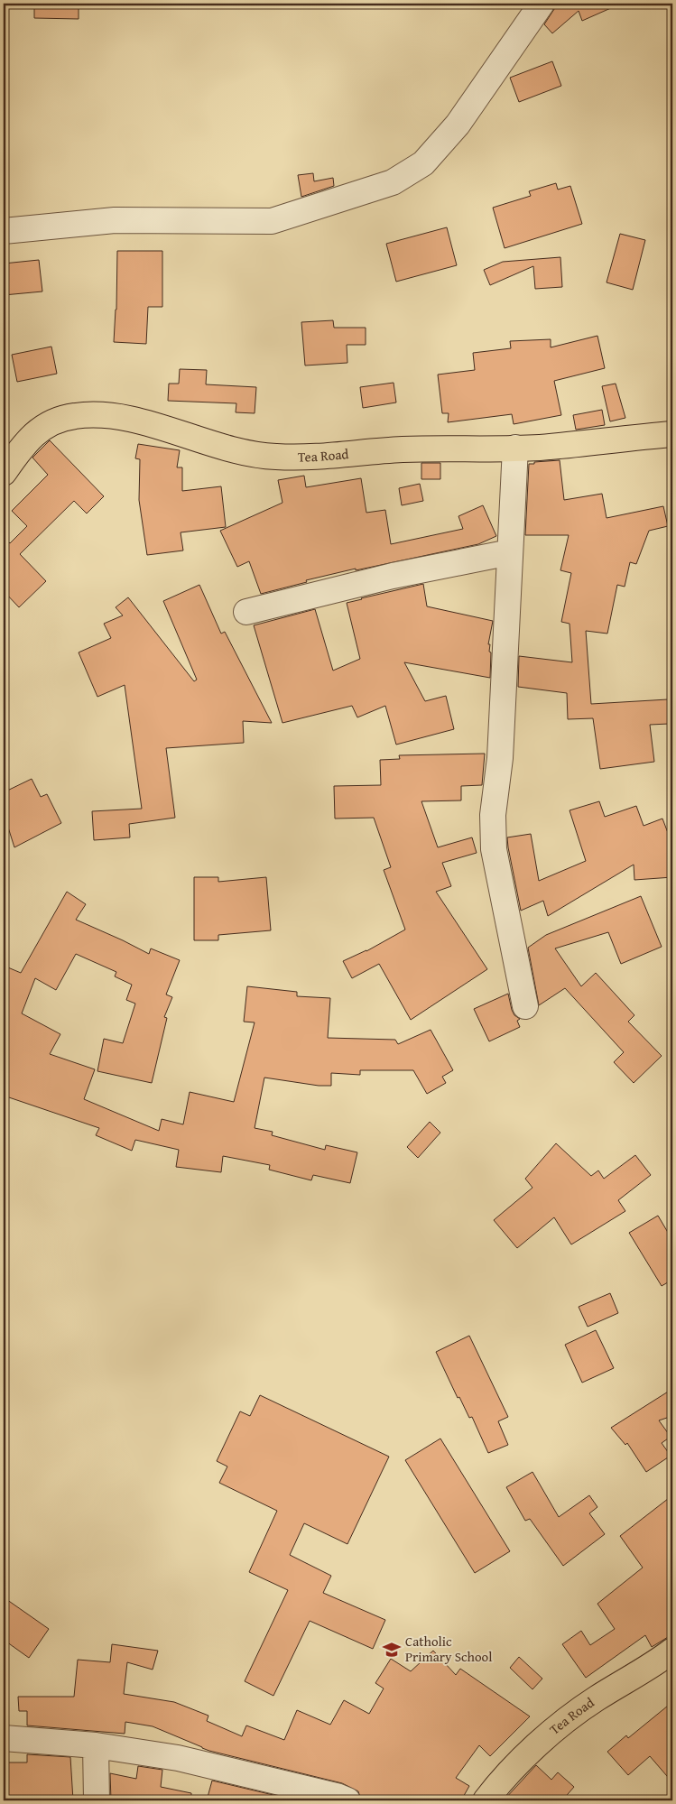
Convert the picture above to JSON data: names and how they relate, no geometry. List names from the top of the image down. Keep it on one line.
{"streets":{"main road":["Tea Road"]},"places":{"school or university":["Catholic Primary School"]}}
